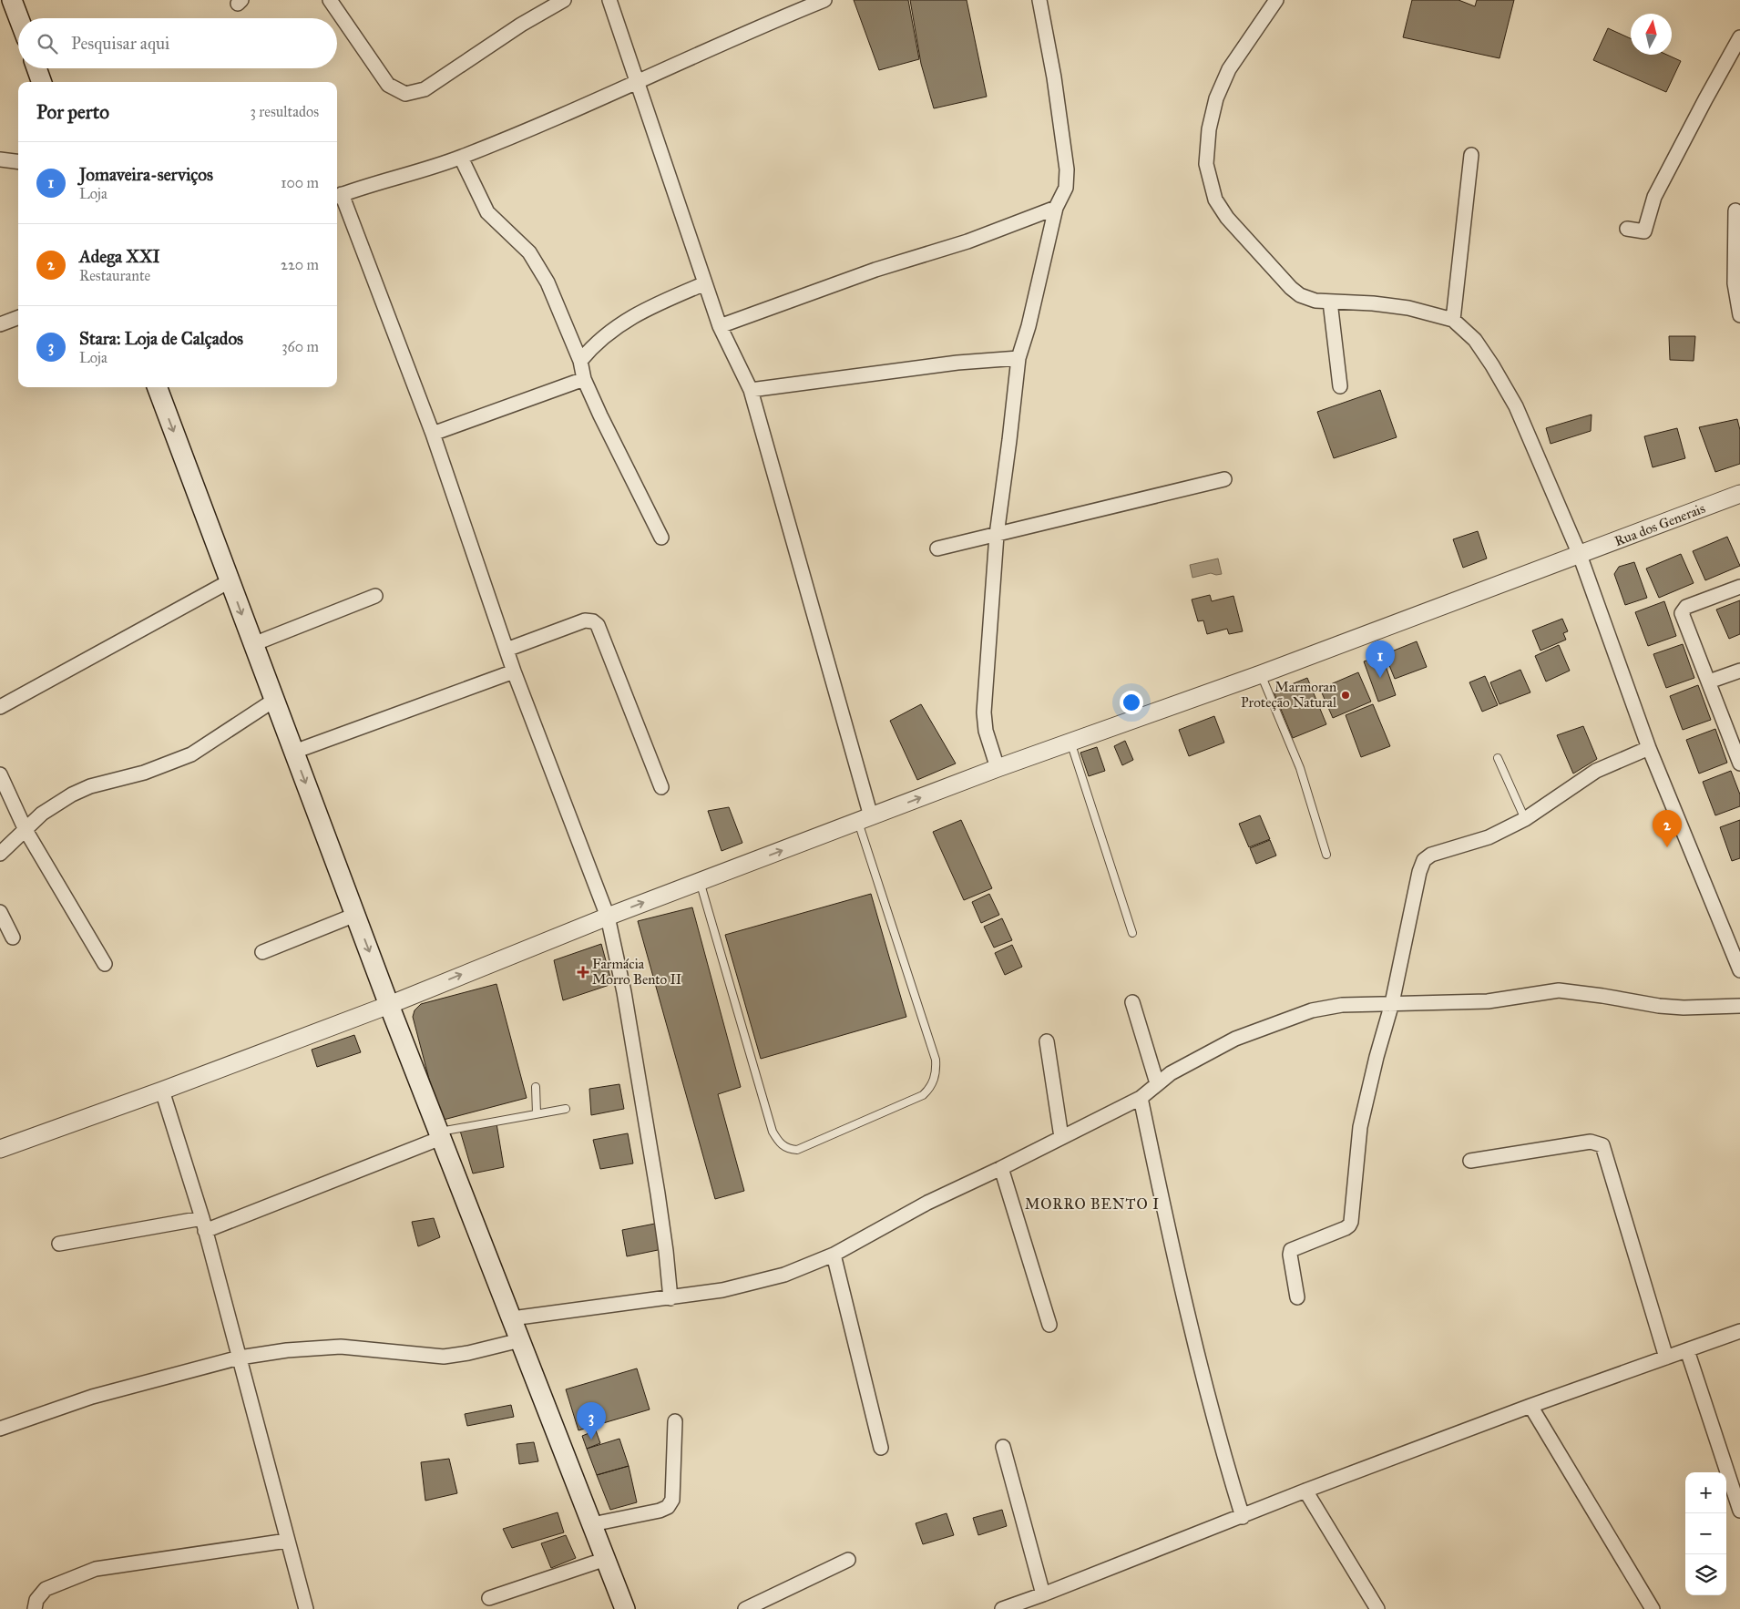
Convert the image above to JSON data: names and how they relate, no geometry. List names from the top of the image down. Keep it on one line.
{"streets":{"street":["Rua dos Generais"]},"one_way":["Rua dos Generais"],"districts":["MORRO BENTO I"],"places":{"other":["Marmoran Proteção Natural"],"health":["Farmácia Morro Bento II"]},"north":"top","page":{"search":"Pesquisar aqui","heading":["Por perto","3 resultados"],"list":[{"mark":"1","name":"Jomaveira-serviços","note":"Loja","value":"100 m"},{"mark":"2","name":"Adega XXI","note":"Restaurante","value":"220 m"},{"mark":"3","name":"Stara: Loja de Calçados","note":"Loja","value":"360 m"}],"pins":["1","2","3"],"map_buttons":["+","−"]}}
